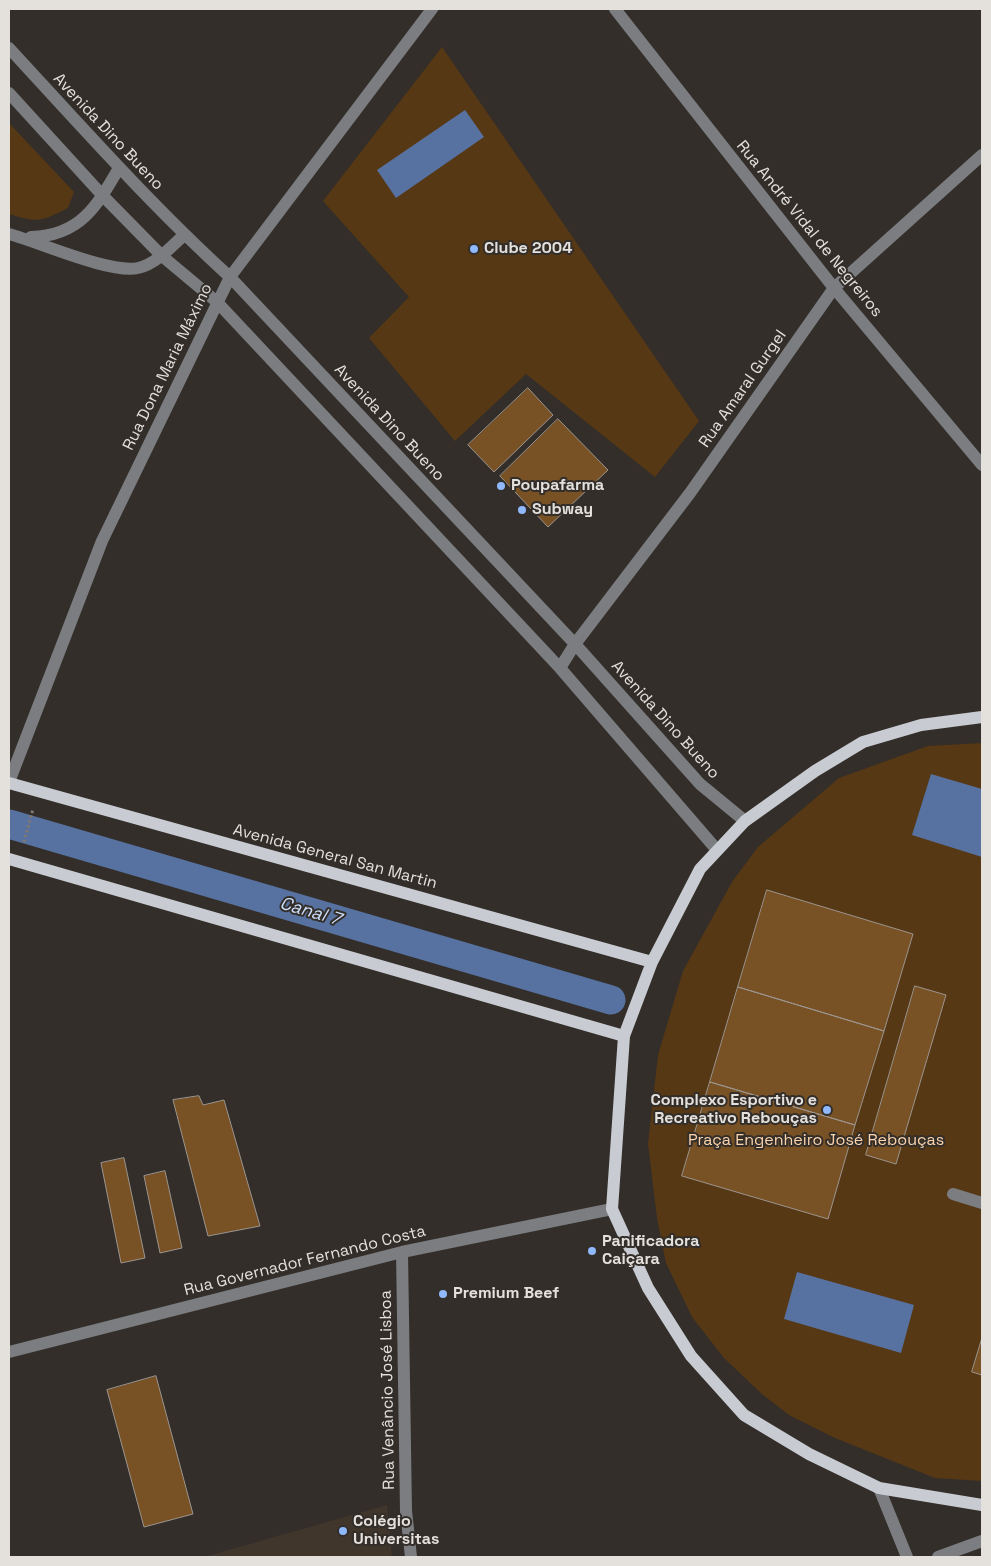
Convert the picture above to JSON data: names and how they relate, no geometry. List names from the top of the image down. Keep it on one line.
{"streets":{"main road":["Avenida General San Martin"],"street":["Avenida Dino Bueno","Rua André Vidal de Negreiros","Rua Dona Maria Máximo","Rua Amaral Gurgel","Rua Governador Fernando Costa","Rua Venâncio José Lisboa"]},"crossings":[["Avenida Dino Bueno","Rua Dona Maria Máximo"],["Avenida Dino Bueno","Rua Amaral Gurgel"],["Rua André Vidal de Negreiros","Rua Amaral Gurgel"],["Rua Dona Maria Máximo","Avenida General San Martin"],["Rua Governador Fernando Costa","Rua Venâncio José Lisboa"]],"water":["Canal 7"],"parks":["Praça Engenheiro José Rebouças"],"places":["Clube 2004","Poupafarma","Subway","Complexo Esportivo e Recreativo Rebouças","Panificadora Caiçara","Premium Beef","Colégio Universitas"]}
